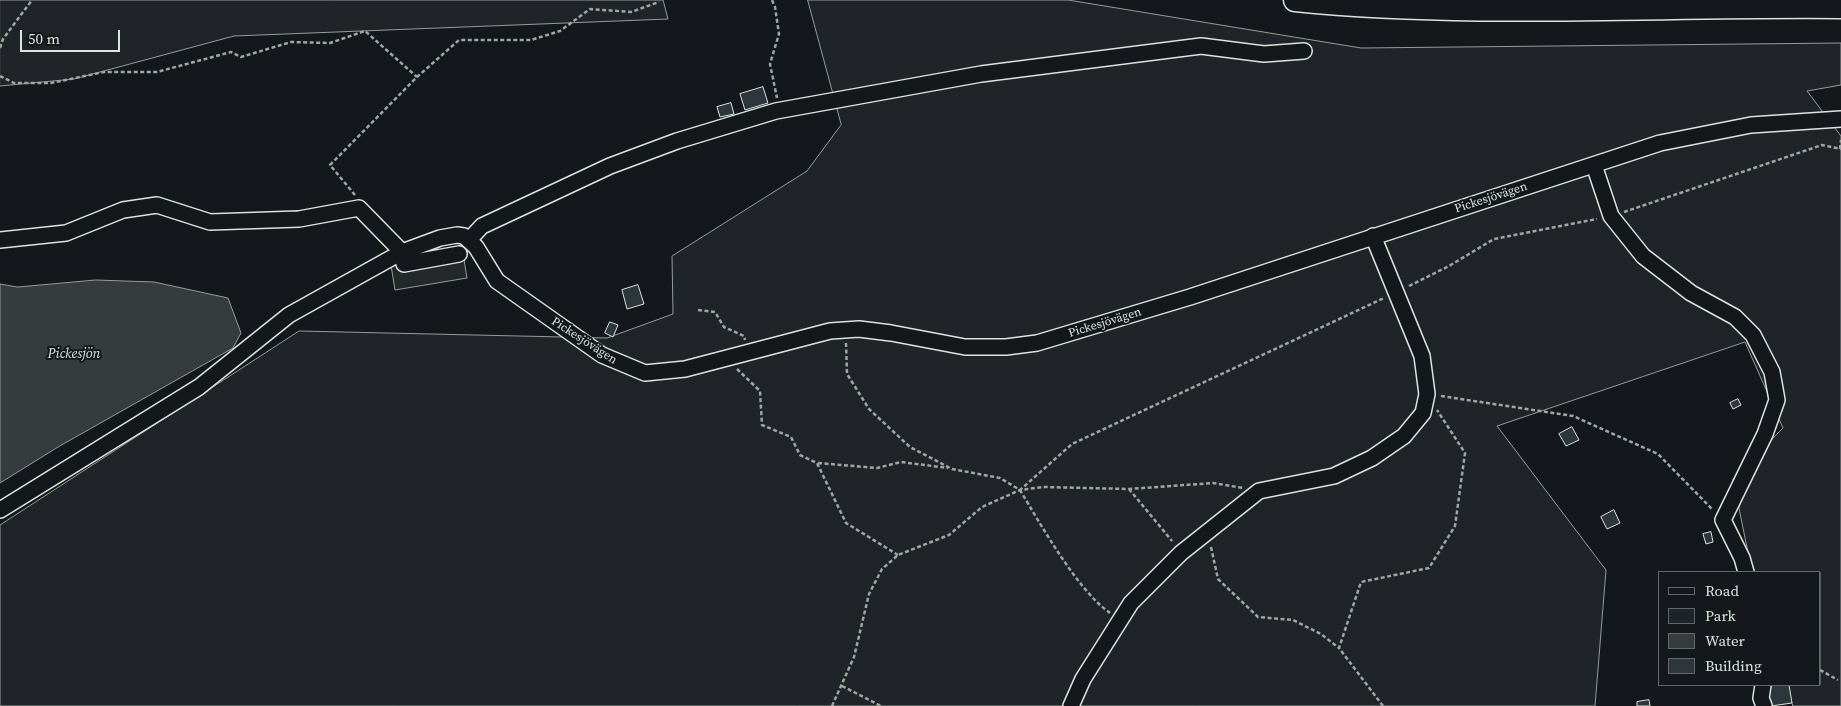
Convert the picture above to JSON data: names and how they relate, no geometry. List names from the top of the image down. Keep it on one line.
{"streets":{"street":["Pickesjövägen"]},"water":["Pickesjön"],"legend":["Road","Park","Water","Building"],"scale_bar":"50 m"}
